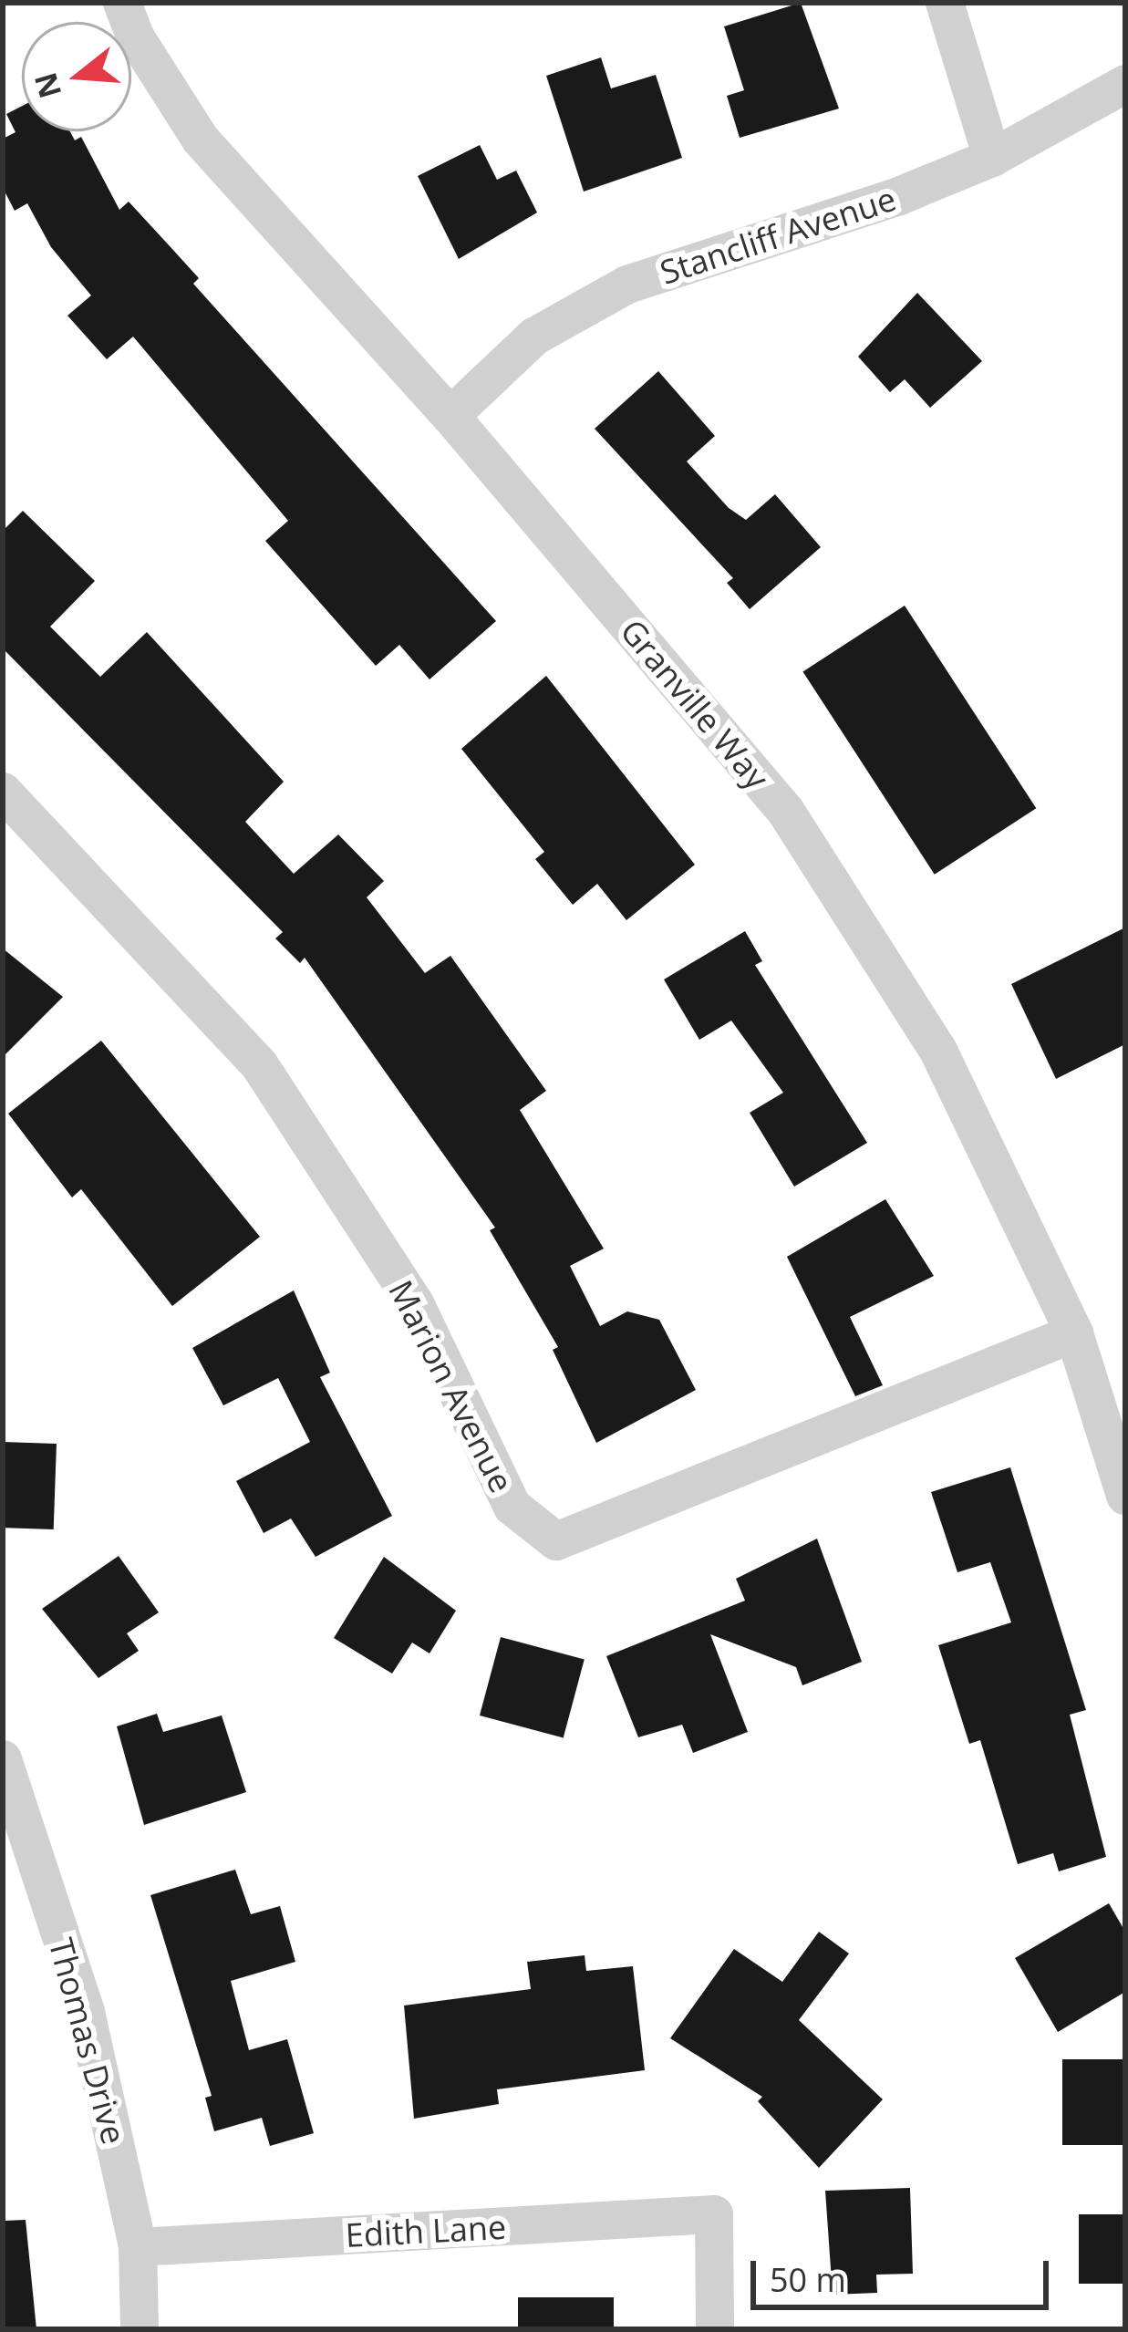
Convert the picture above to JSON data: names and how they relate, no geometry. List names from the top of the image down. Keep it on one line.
{"streets":{"street":["Stancliff Avenue","Granville Way","Marion Avenue","Thomas Drive","Edith Lane"]},"crossings":[["Stancliff Avenue","Granville Way"],["Granville Way","Marion Avenue"],["Thomas Drive","Edith Lane"]],"scale_bar":"50 m","north":"left"}
